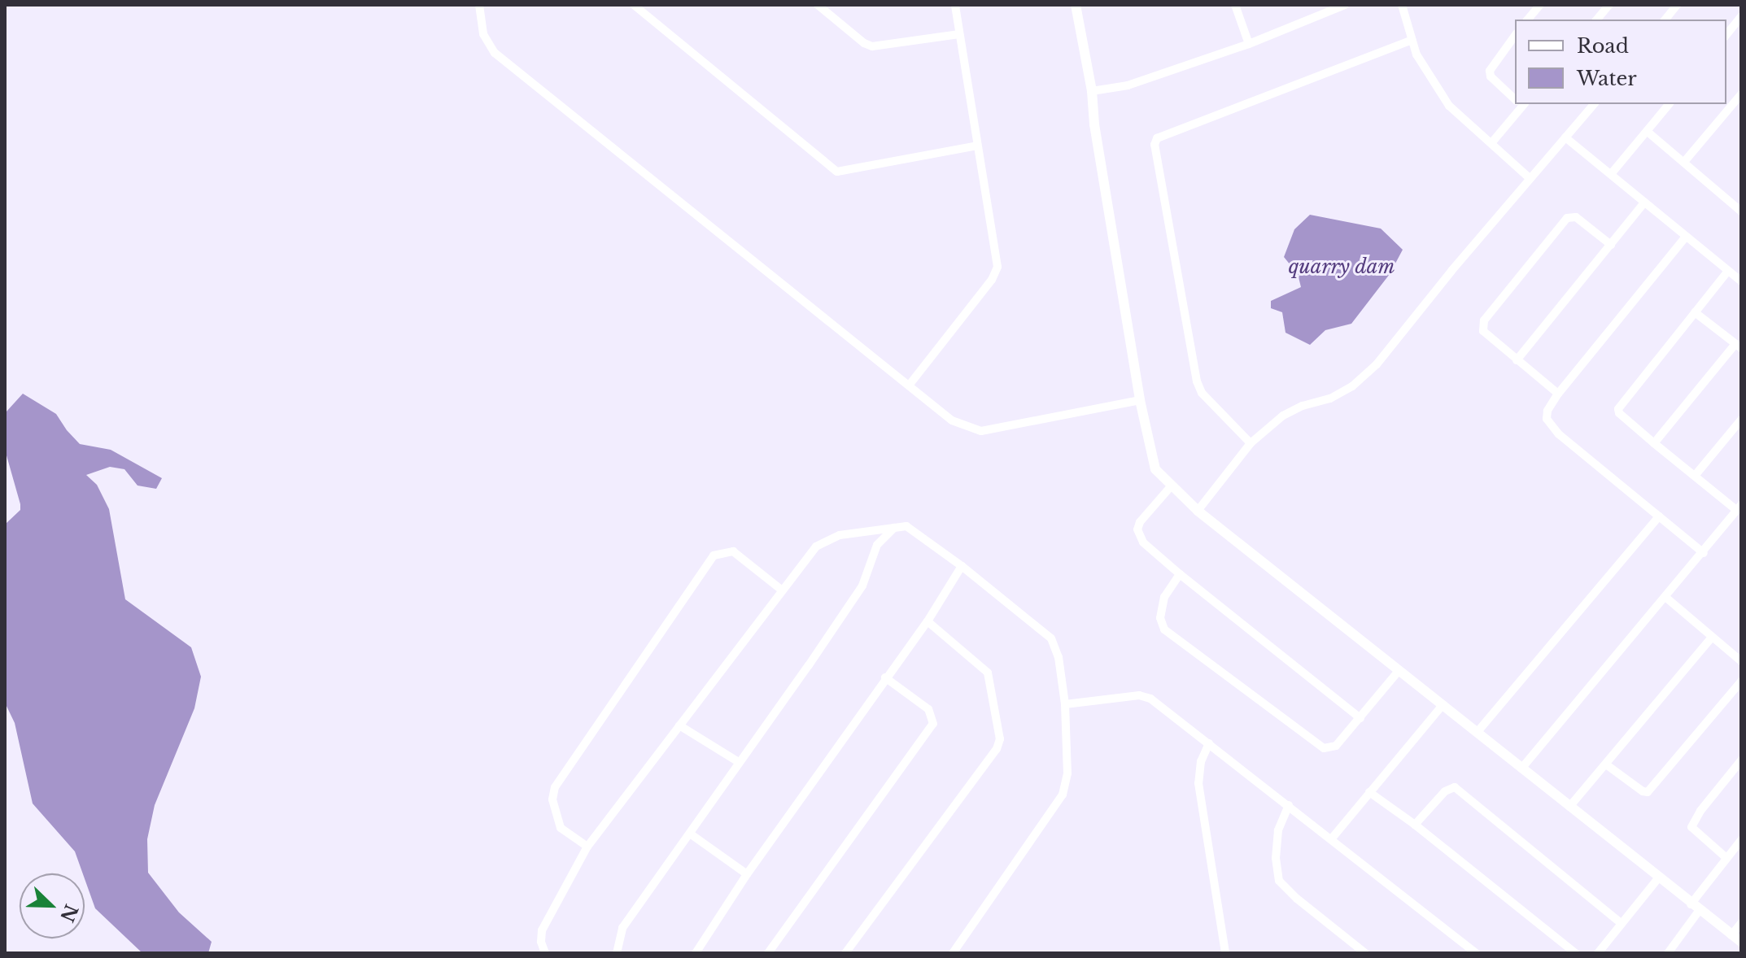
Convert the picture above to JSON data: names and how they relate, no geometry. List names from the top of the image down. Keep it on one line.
{"water":["quarry dam"],"legend":["Road","Water"],"north":"bottom right"}
